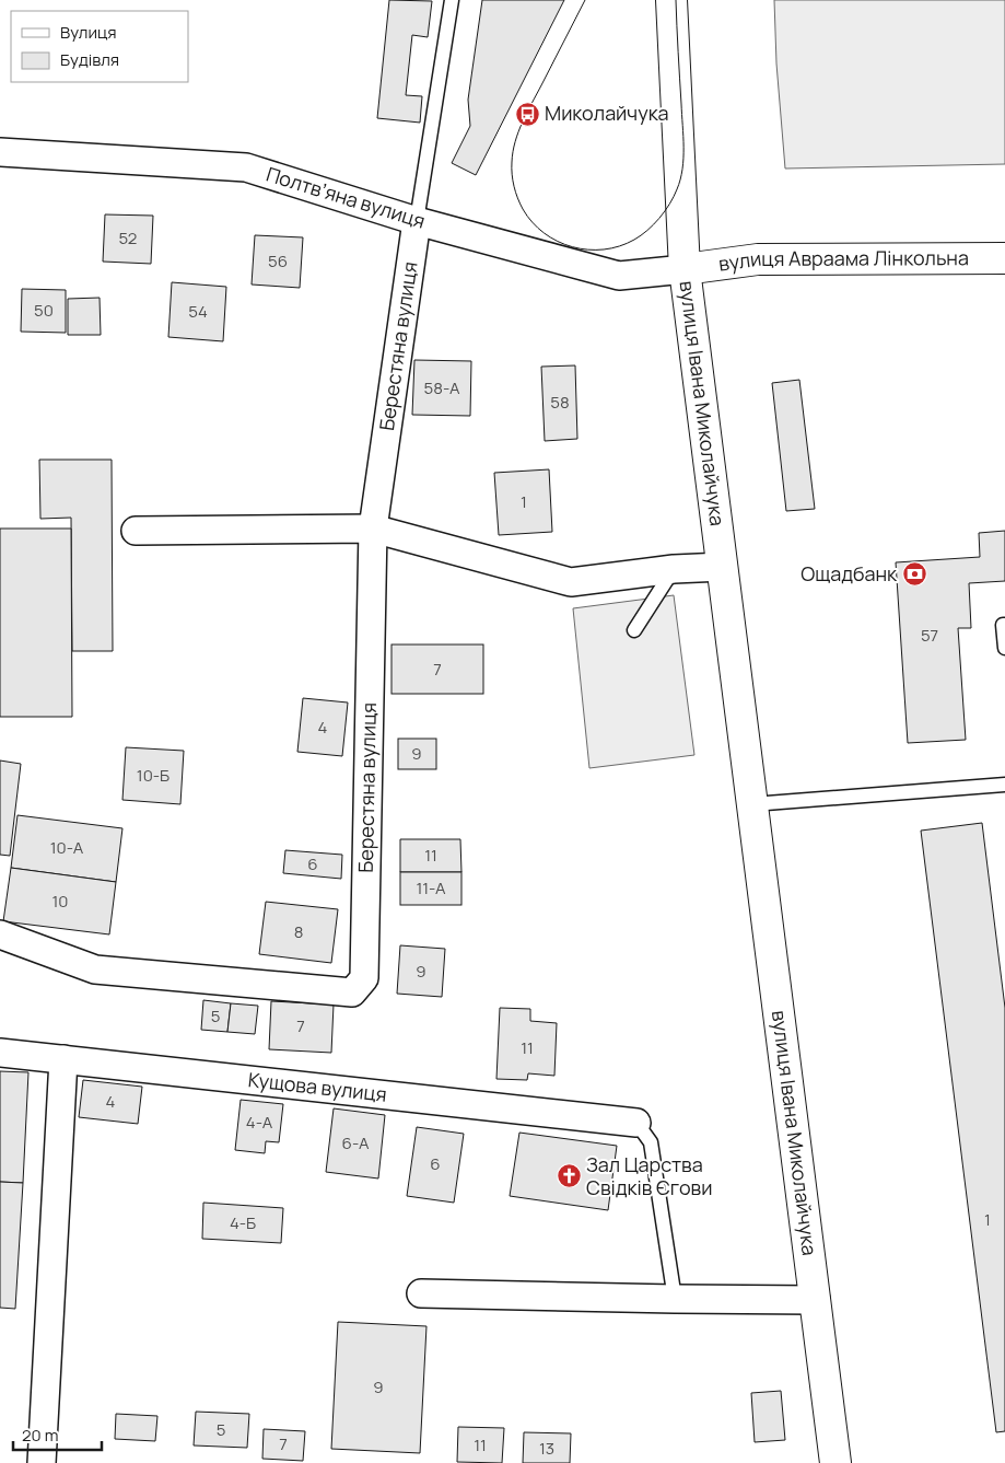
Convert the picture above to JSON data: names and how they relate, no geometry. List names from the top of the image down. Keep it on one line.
{"streets":{"main road":["вулиця Авраама Лінкольна","вулиця Івана Миколайчука"],"street":["Полтвʼяна вулиця","Берестяна вулиця","Кущова вулиця"]},"crossings":[["Полтвʼяна вулиця","вулиця Авраама Лінкольна"],["Полтвʼяна вулиця","Берестяна вулиця"],["Полтвʼяна вулиця","вулиця Івана Миколайчука"],["вулиця Авраама Лінкольна","вулиця Івана Миколайчука"]],"places":{"bus stop":["Миколайчука"],"bank":["Ощадбанк"],"church":["Зал Царства Свідків Єгови"]},"house_numbers":["52","56","50","54","58-А","58","1","57","7","4","9","10-Б","10-А","11","6","11-А","10","8","9","5","7","11","4","4-А","6-А","6","1","4-Б","9","5","7","11","13"],"legend":["Вулиця","Будівля"],"scale_bar":"20 m"}
